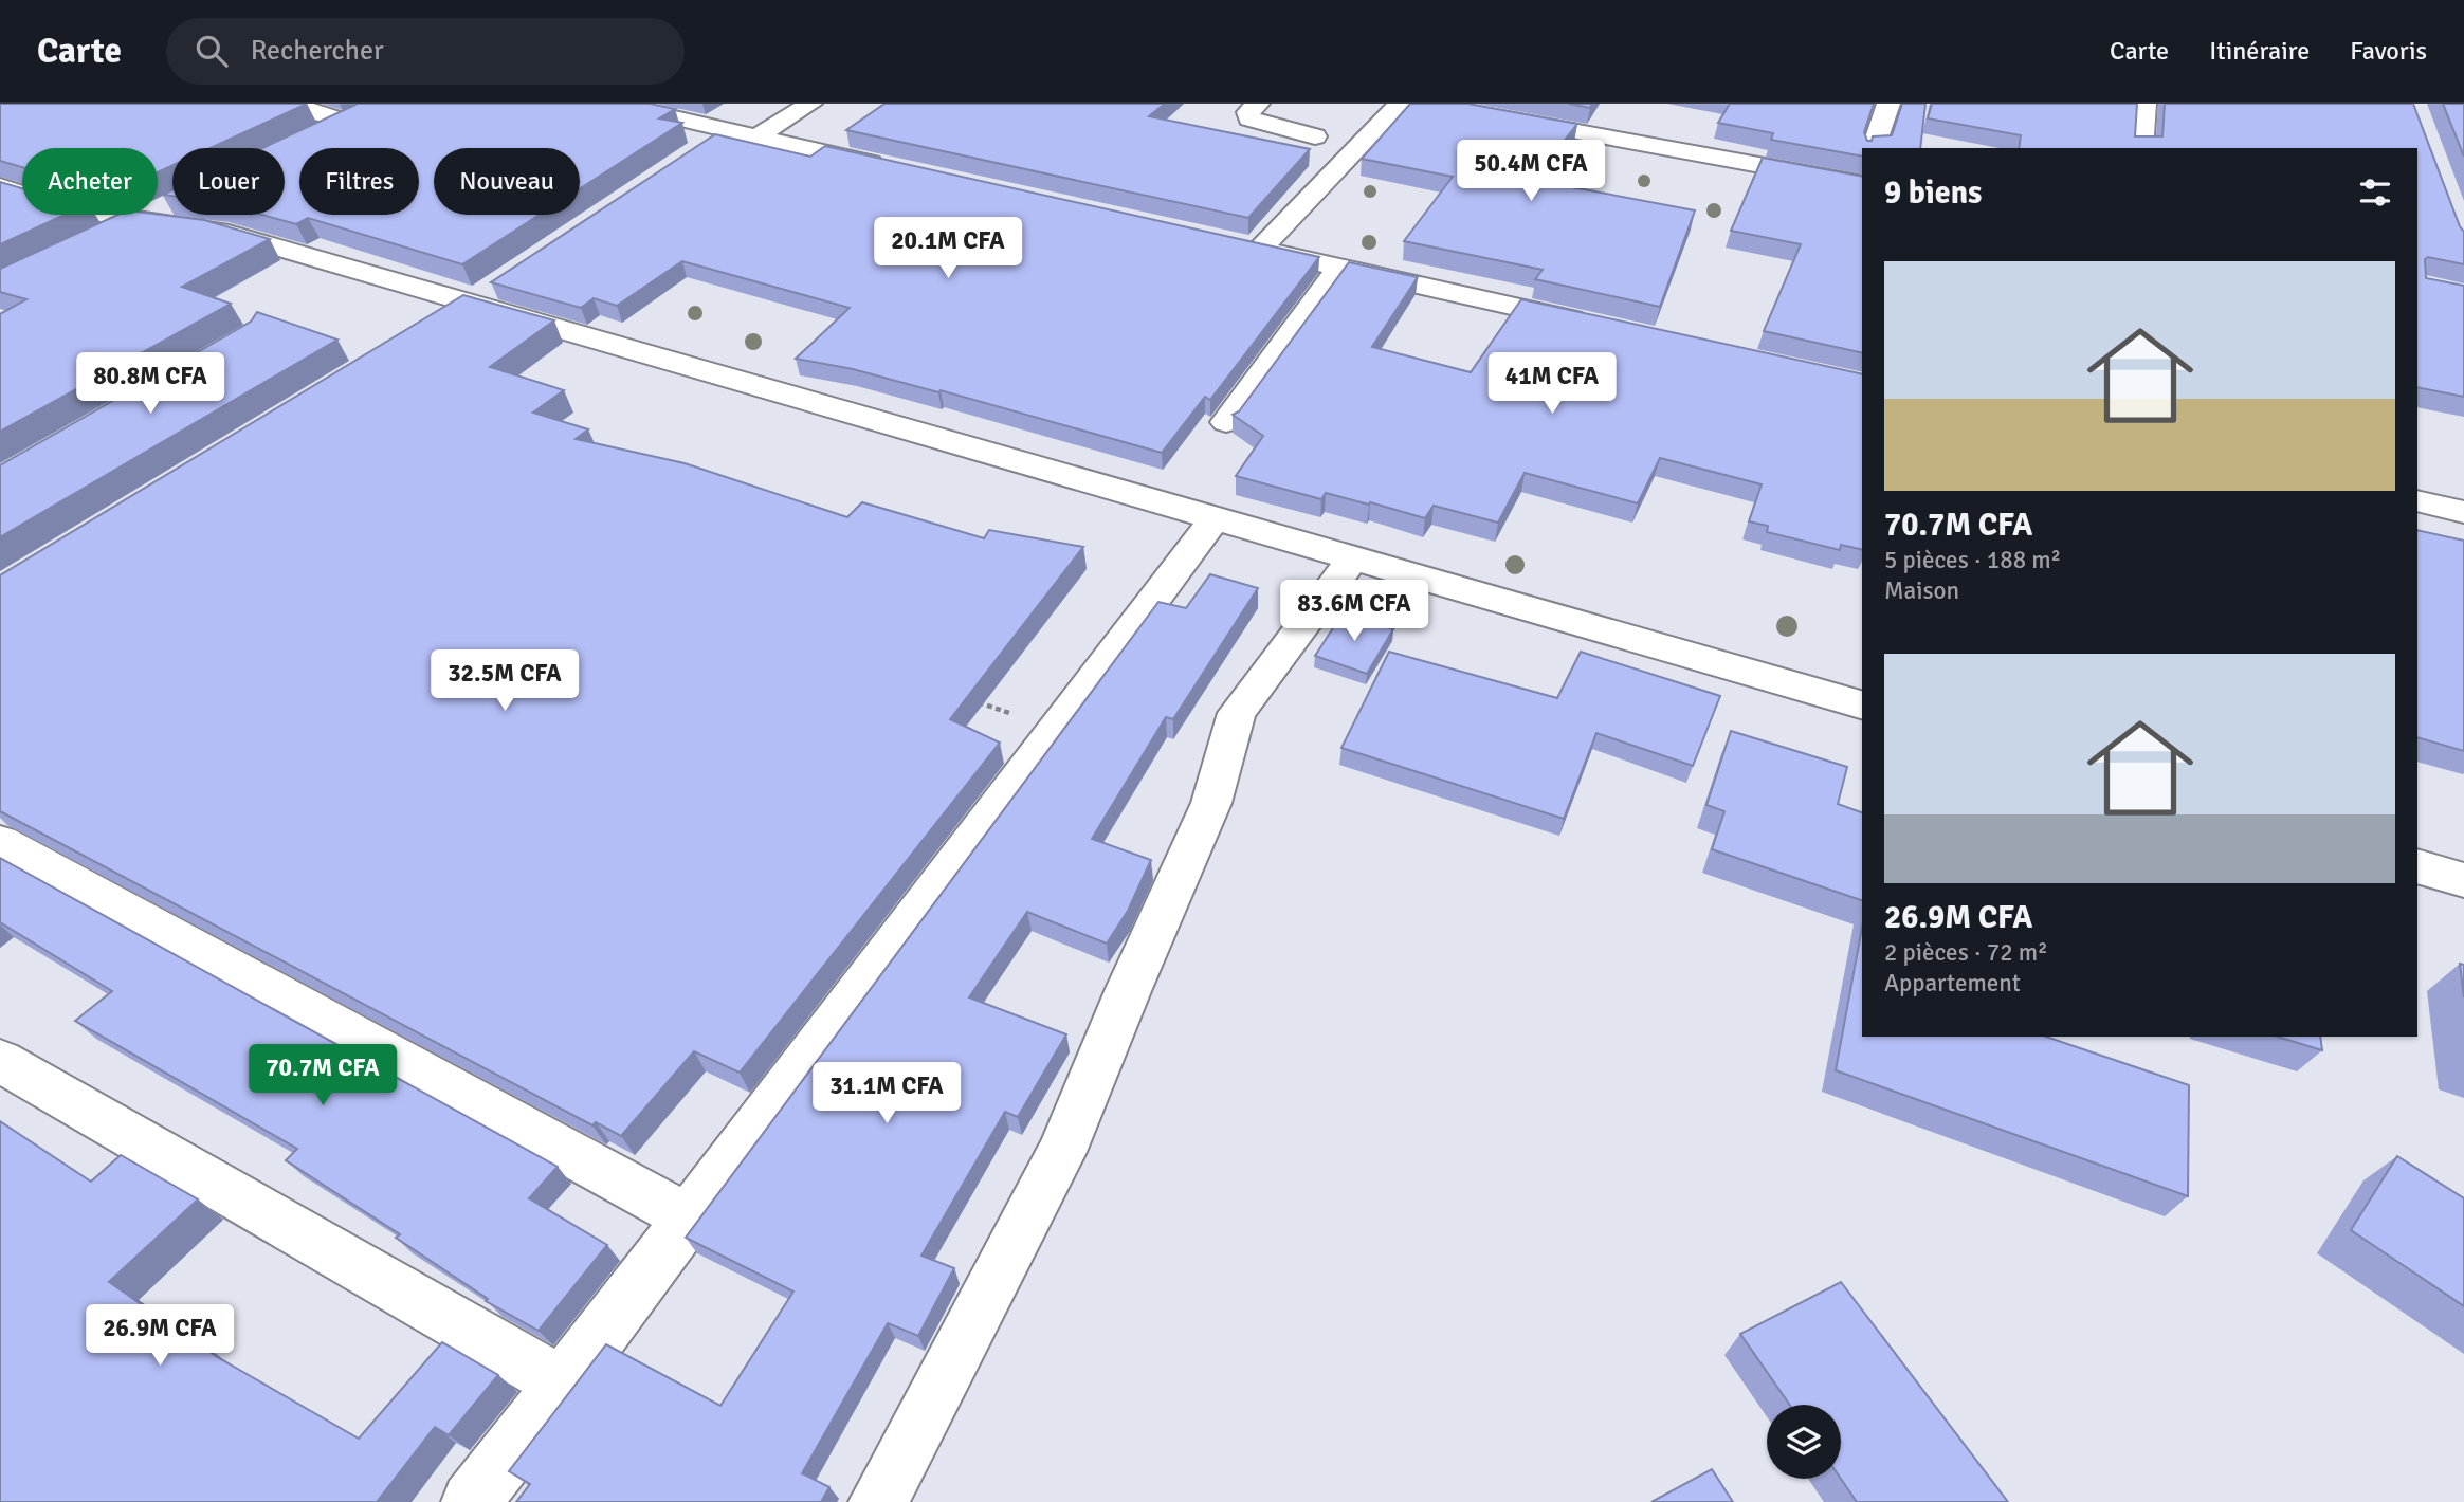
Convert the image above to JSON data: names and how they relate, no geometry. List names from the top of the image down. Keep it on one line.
{"page":{"header":"Carte","search":"Rechercher","nav":["Carte","Itinéraire","Favoris"],"price":["50.4M CFA","20.1M CFA","80.8M CFA","41M CFA","83.6M CFA","32.5M CFA","70.7M CFA","31.1M CFA","26.9M CFA"],"chip":["Acheter","Louer","Filtres","Nouveau"],"heading":"9 biens","list":[{"name":"70.7M CFA","note":"5 pièces · 188 m² · Maison"},{"name":"26.9M CFA","note":"2 pièces · 72 m² · Appartement"}]}}
